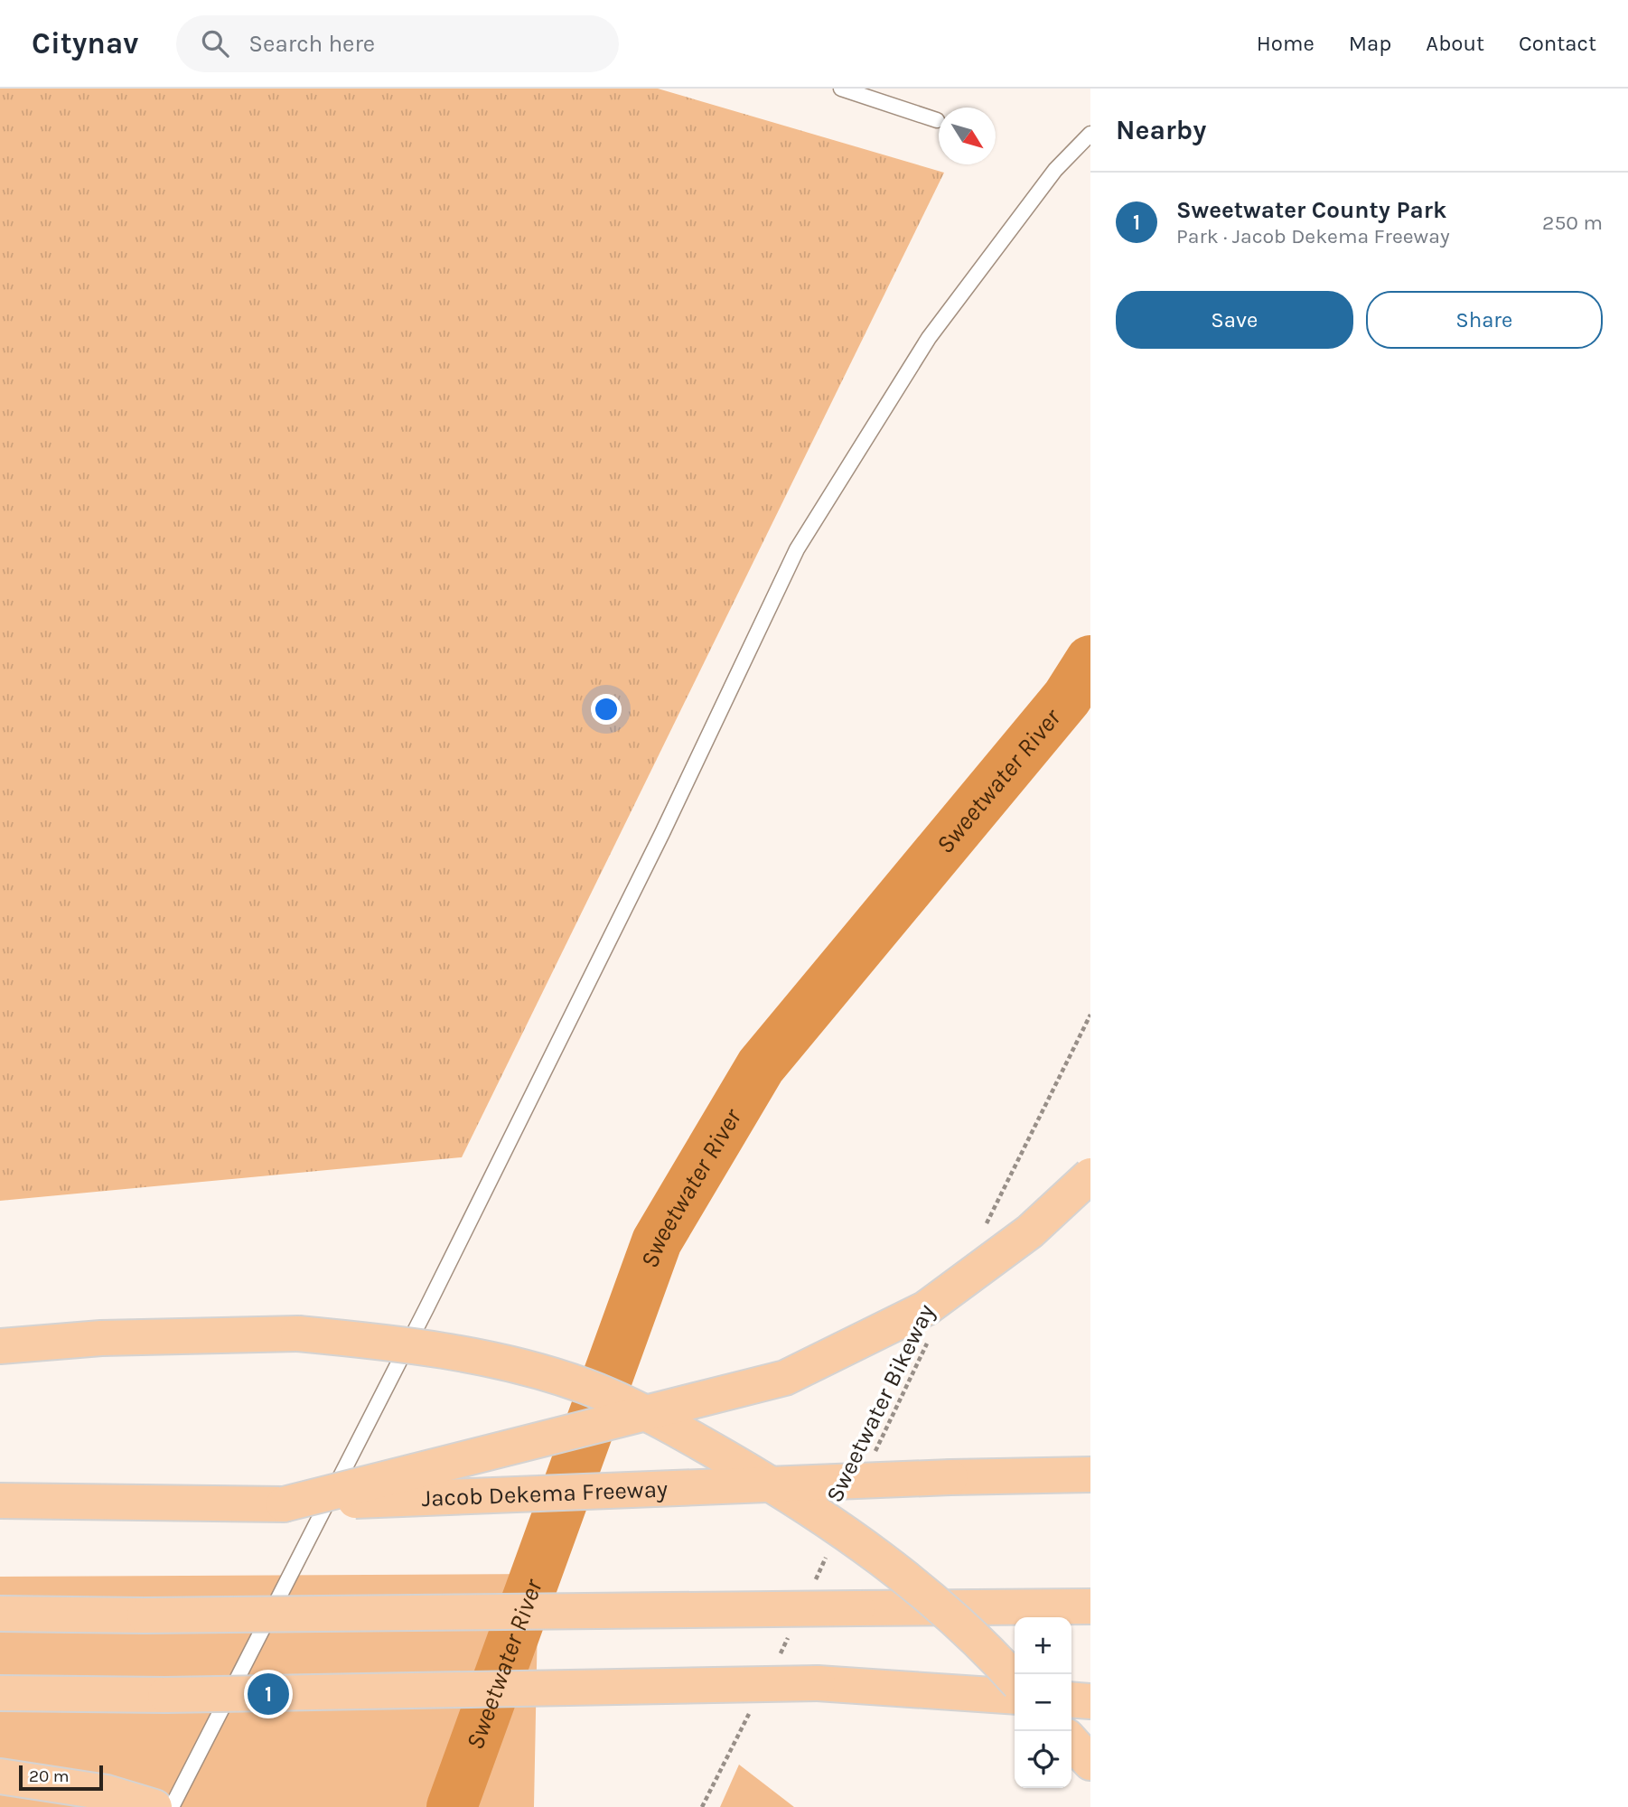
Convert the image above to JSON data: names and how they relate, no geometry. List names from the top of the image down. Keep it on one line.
{"streets":{"highway":["Jacob Dekema Freeway"],"path":["Sweetwater Bikeway"]},"water":["Sweetwater River"],"scale_bar":"20 m","north":"bottom right","page":{"header":"Citynav","search":"Search here","nav":["Home","Map","About","Contact"],"heading":"Nearby","list":[{"mark":"1","name":"Sweetwater County Park","note":"Park · Jacob Dekema Freeway","value":"250 m"}],"buttons":["Save","Share"],"map_buttons":["+","−"],"pins":"1","scale":"20 m"}}
